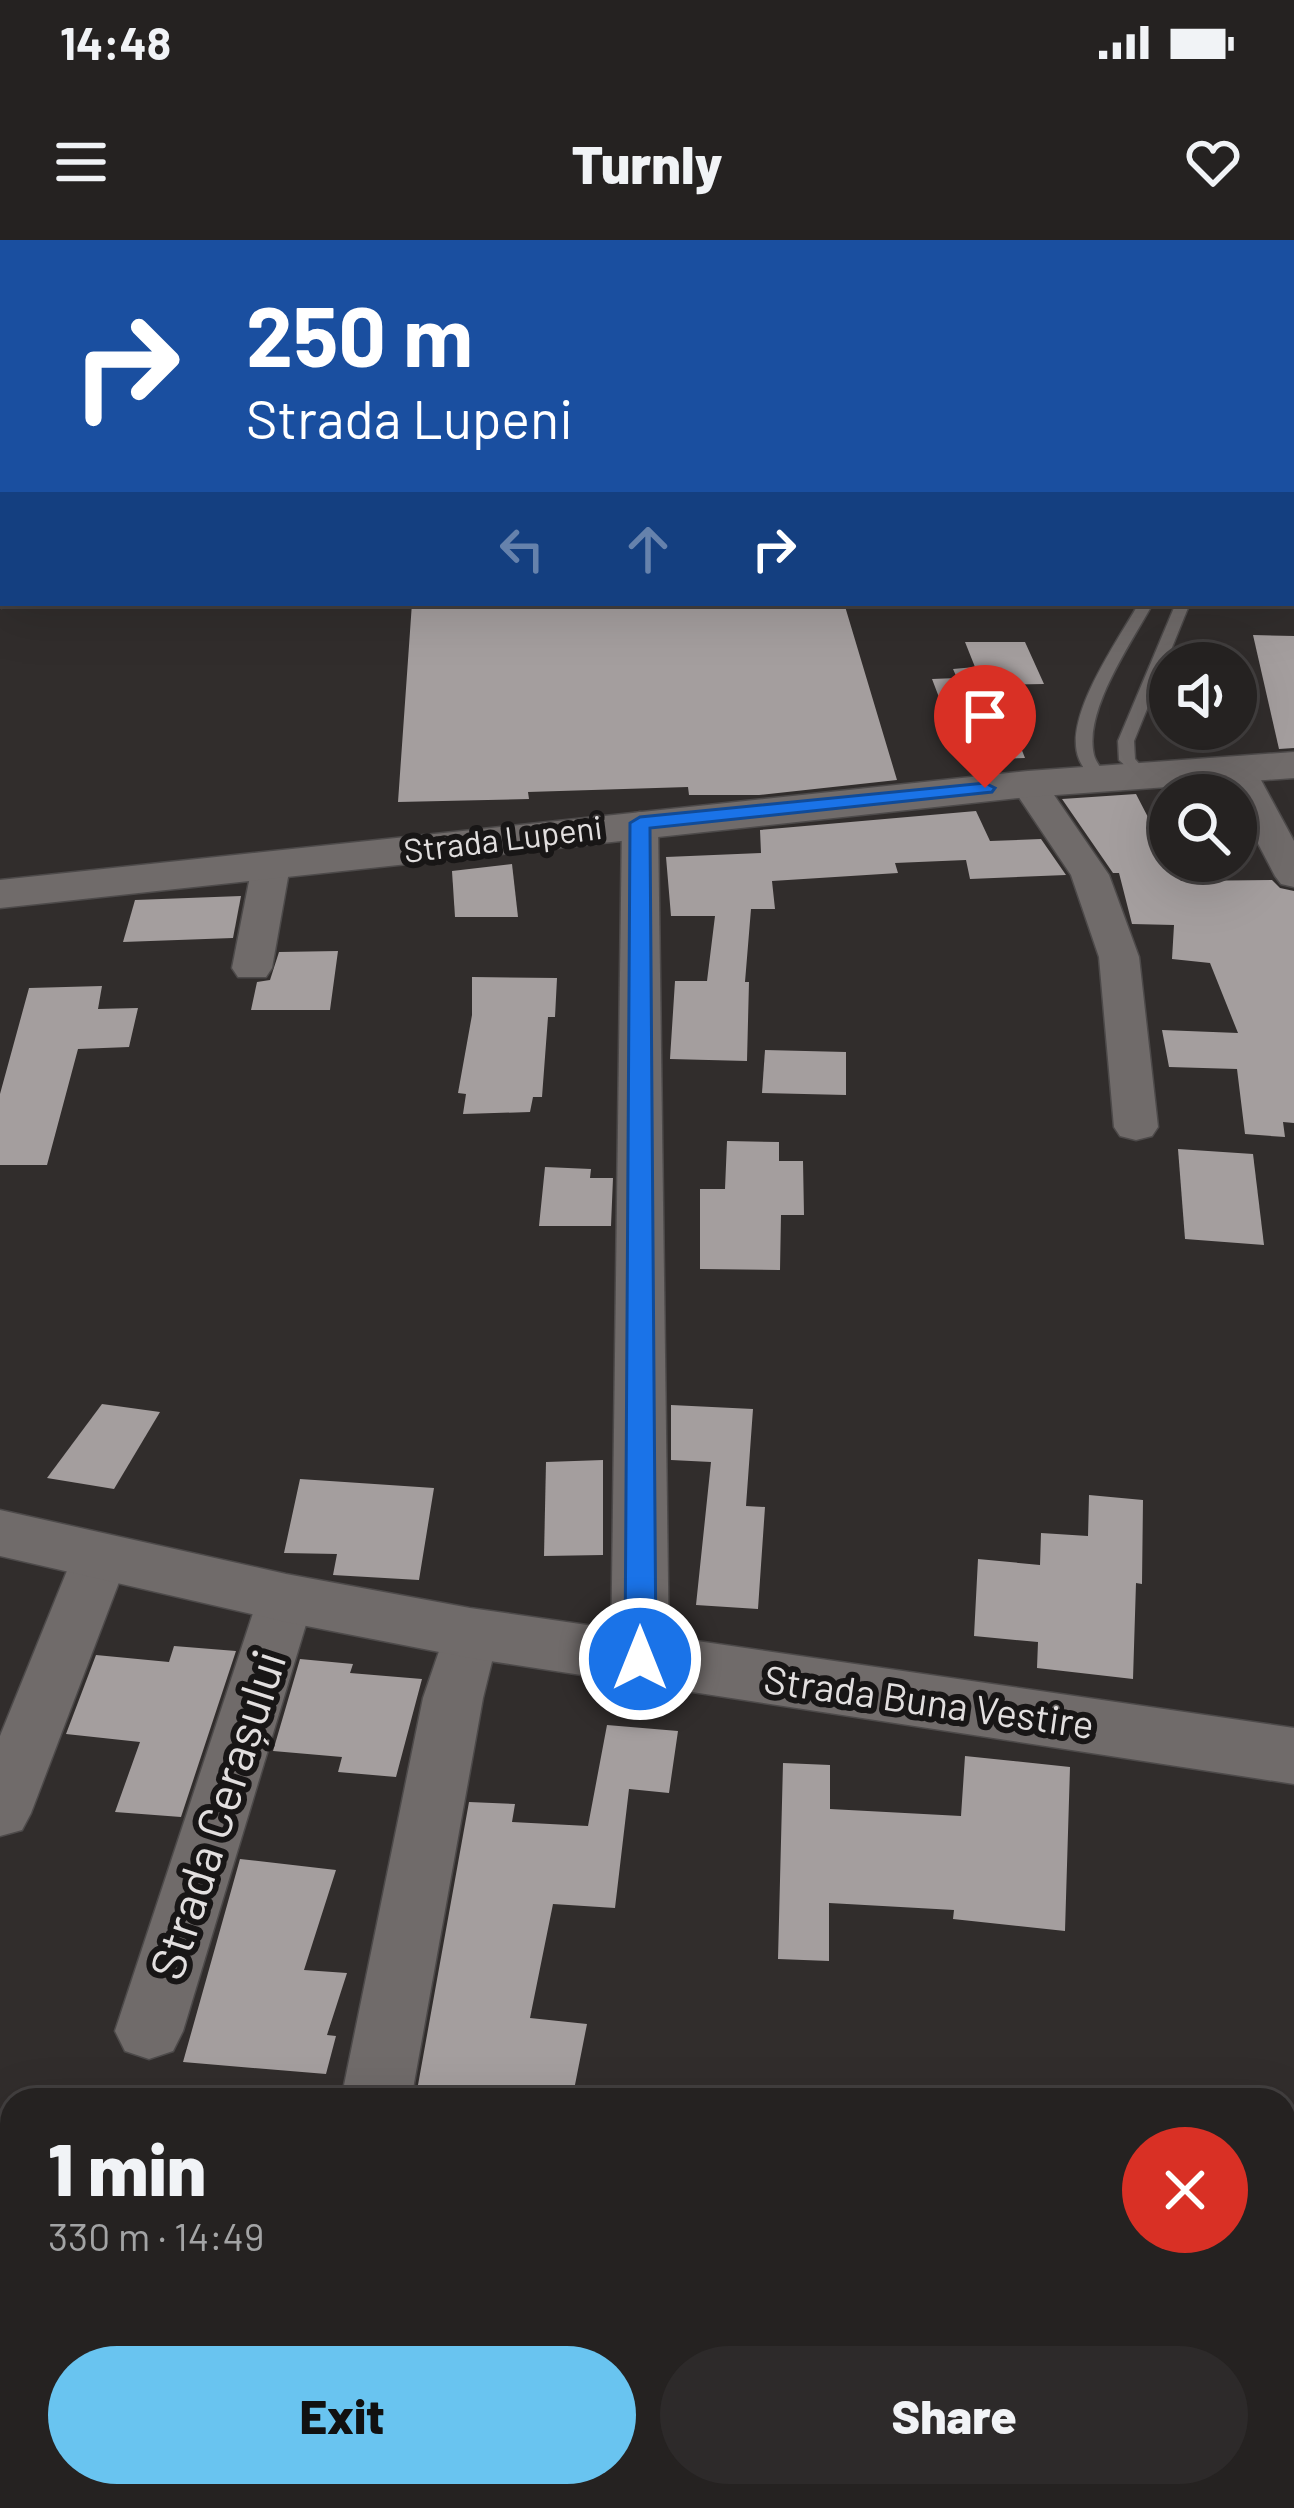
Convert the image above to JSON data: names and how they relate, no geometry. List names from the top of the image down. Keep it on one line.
{"streets":{"street":["Strada Lupeni","Strada Buna Vestire","Strada Cerașului"]},"crossings":[["Strada Buna Vestire","Strada Cerașului"]],"page":{"status":"14:48","header":"Turnly","turn":["250 m","Strada Lupeni"],"heading":["1 min","330 m · 14:49"],"buttons":["Exit","Share"]}}
